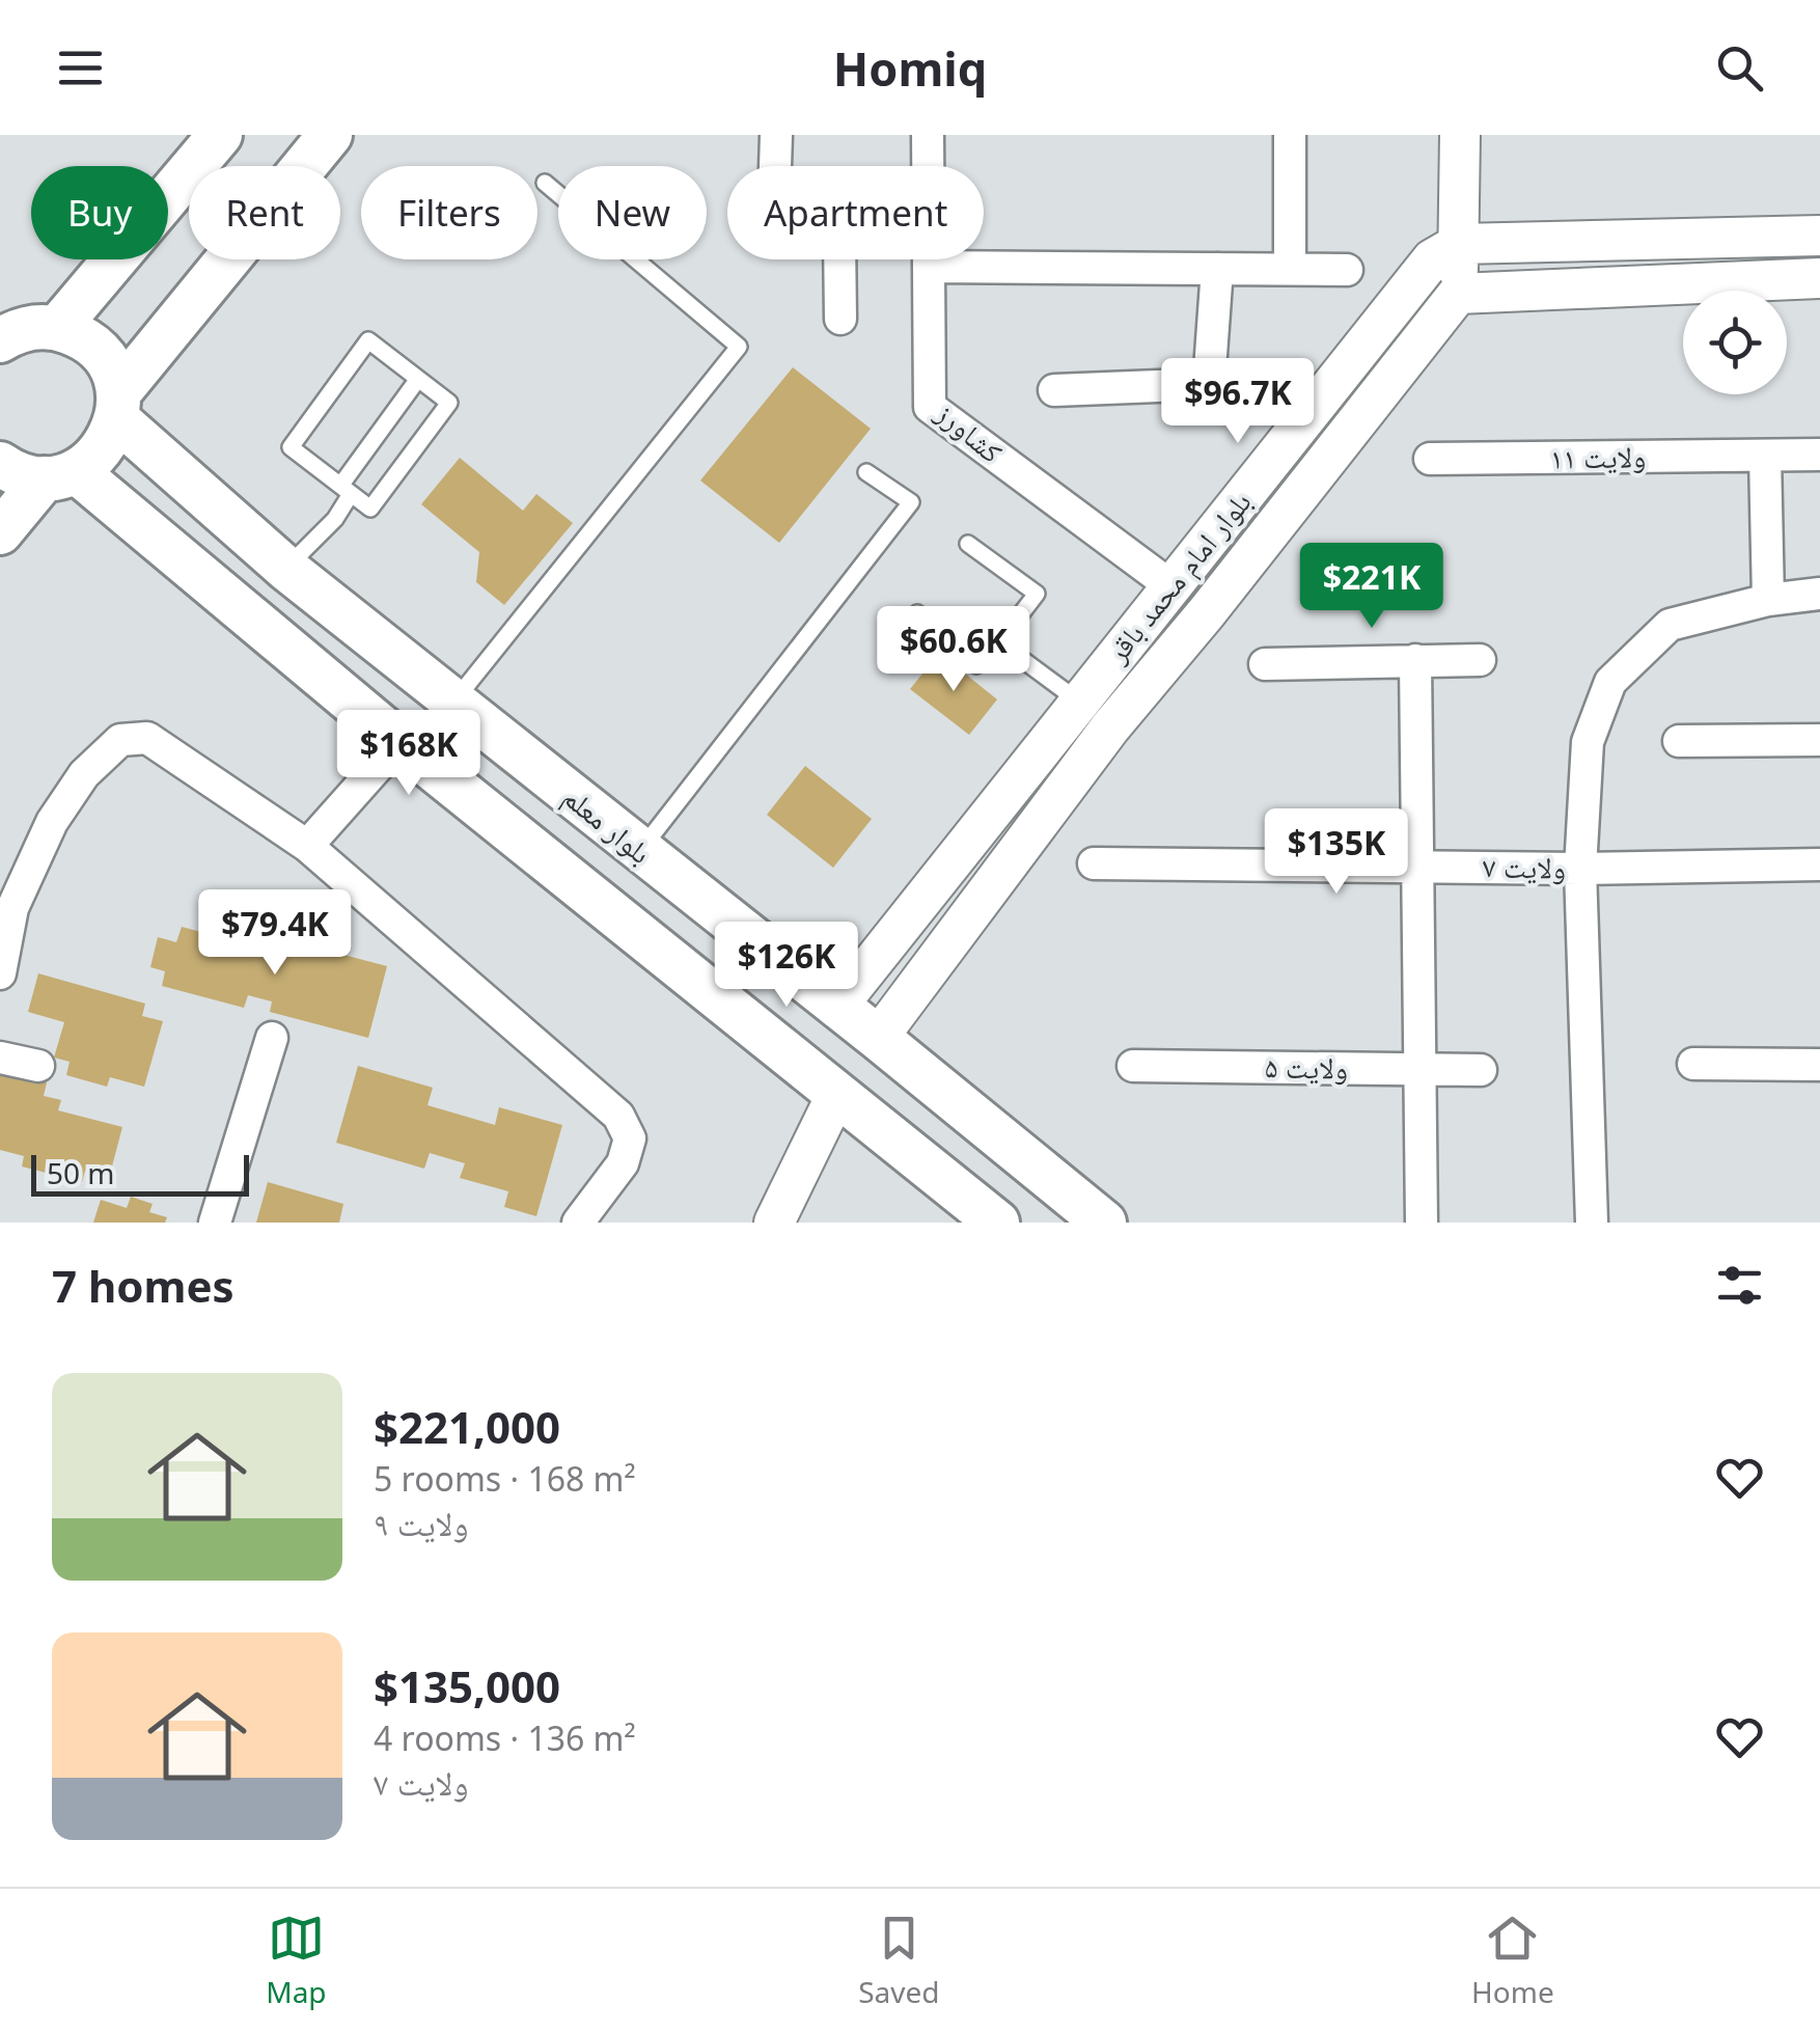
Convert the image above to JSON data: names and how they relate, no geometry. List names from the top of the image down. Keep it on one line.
{"streets":{"main road":["بلوار معلم"],"street":["کشاورز","ولایت ۱۱","بلوار امام محمد باقر","ولایت ۷","ولایت ۵"]},"crossings":[["کشاورز","بلوار امام محمد باقر"],["بلوار امام محمد باقر","بلوار معلم"]],"scale_bar":"50 m","page":{"header":"Homiq","chip":["Buy","Rent","Filters","New","Apartment"],"price":["$96.7K","$221K","$60.6K","$168K","$135K","$79.4K","$126K"],"scale":"50 m","heading":"7 homes","list":[{"name":"$221,000","note":"5 rooms · 168 m² · ولایت ۹"},{"name":"$135,000","note":"4 rooms · 136 m² · ولایت ۷"}],"tabs":["Map","Saved","Home"]}}
